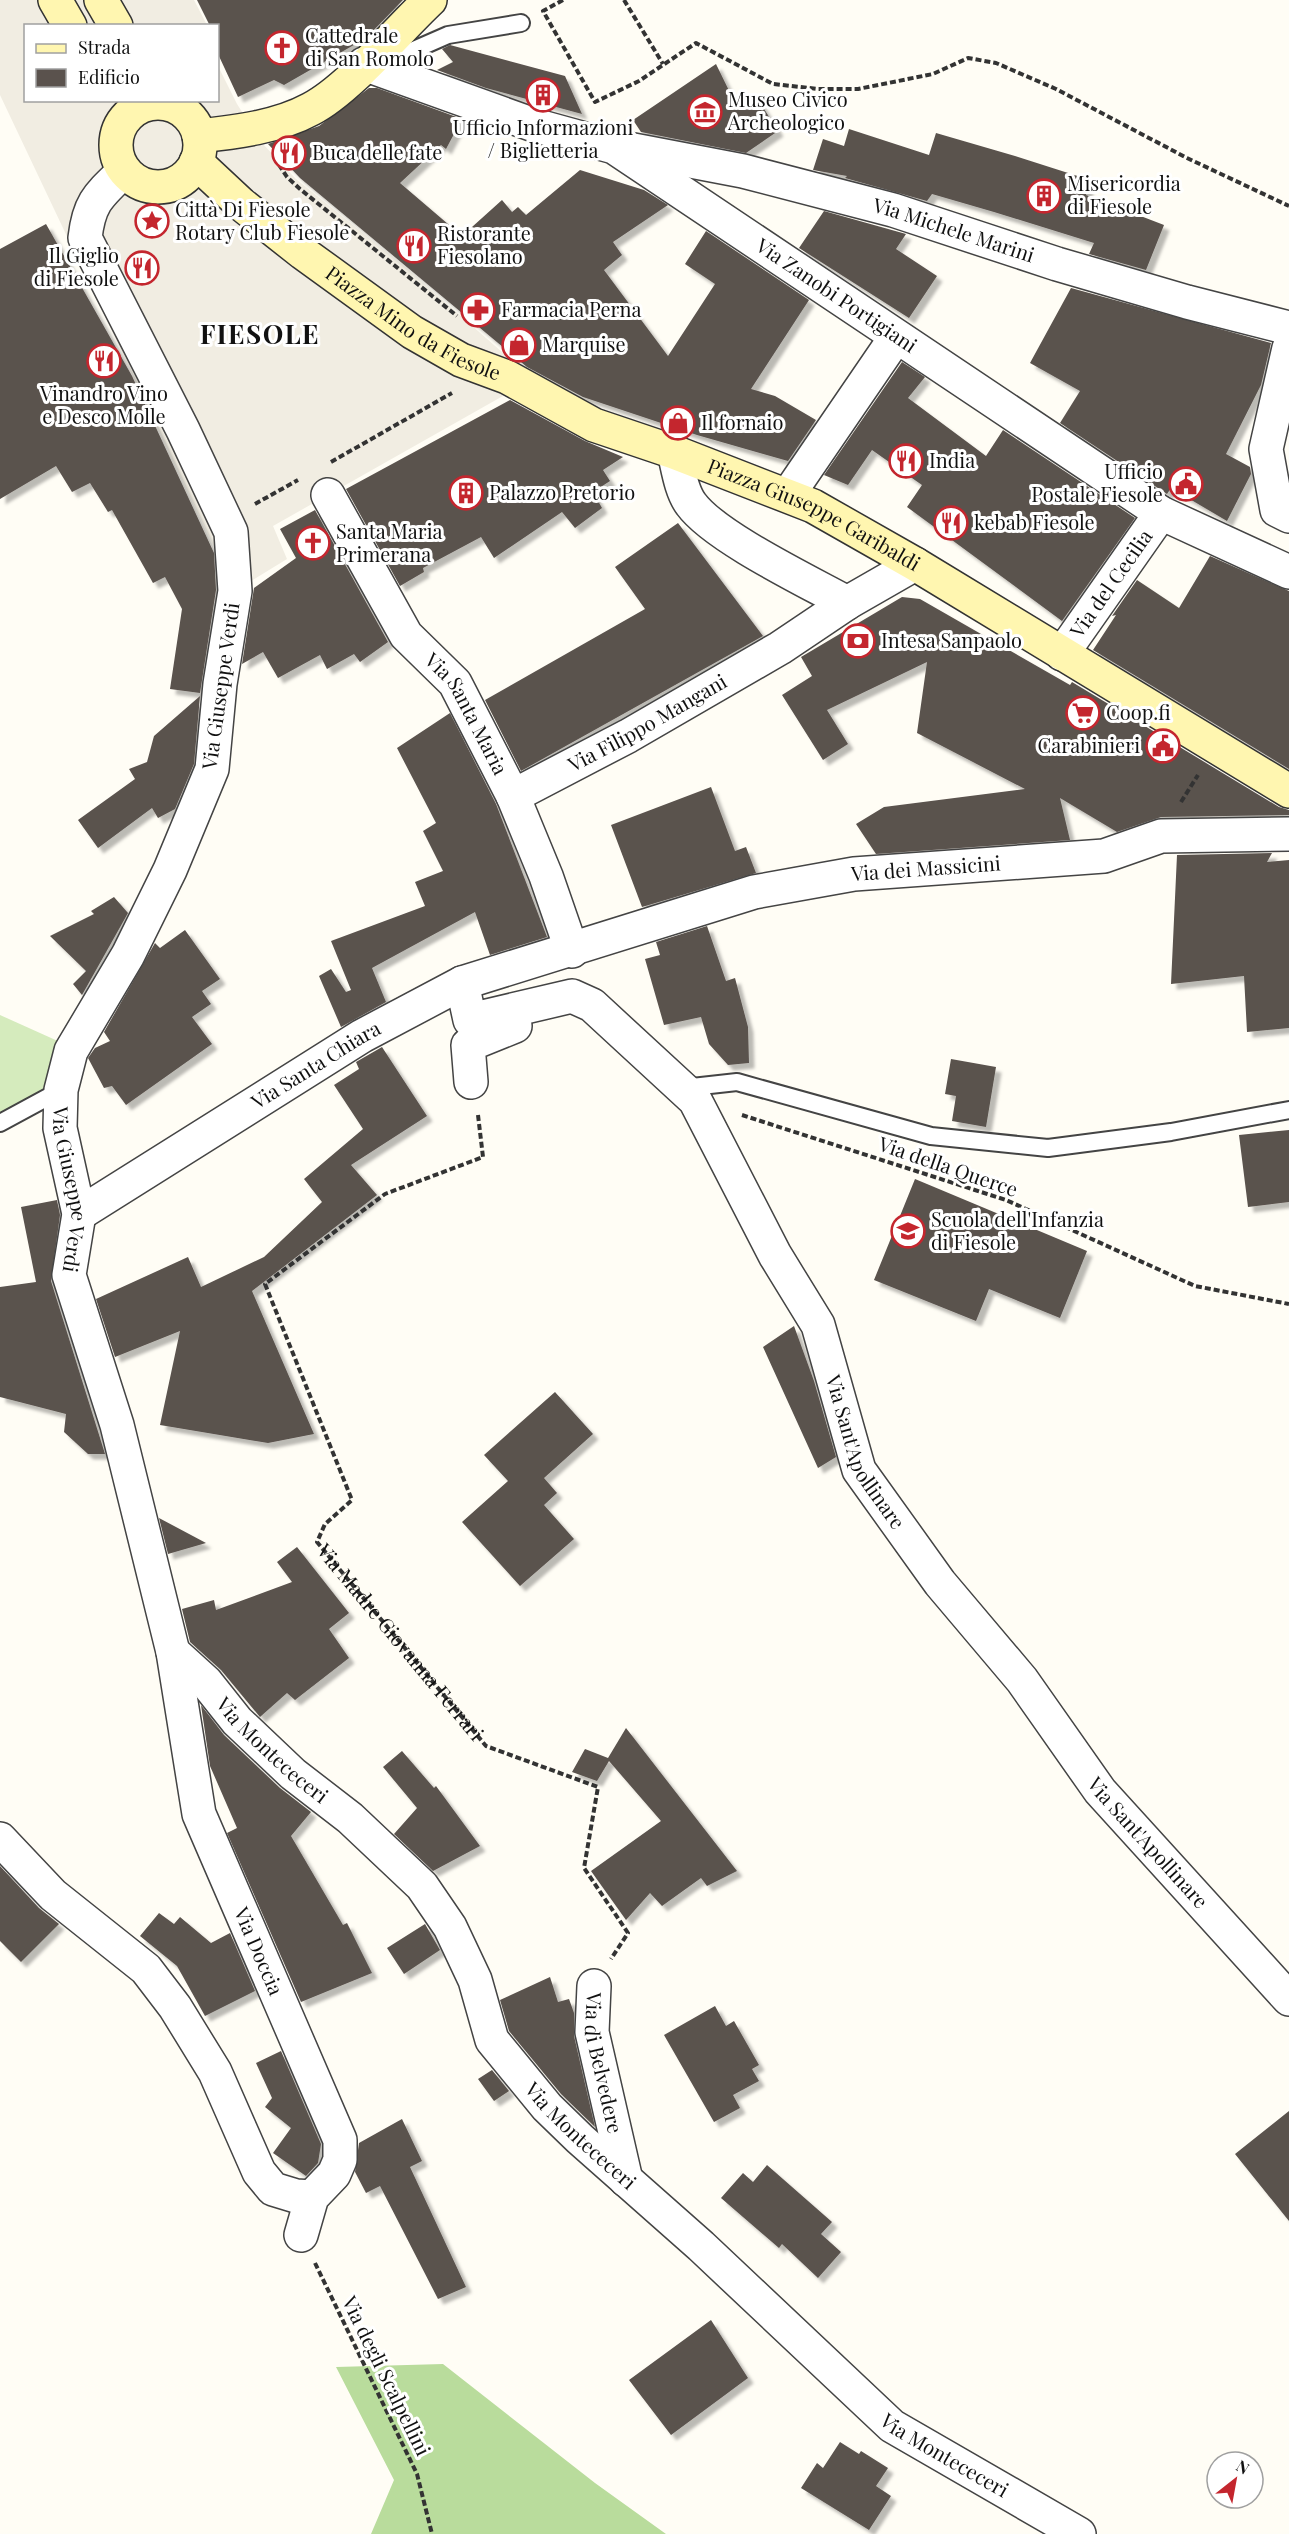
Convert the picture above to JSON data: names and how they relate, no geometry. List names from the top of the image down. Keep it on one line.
{"streets":{"main road":["Piazza Mino da Fiesole","Piazza Giuseppe Garibaldi"],"street":["Via Michele Marini","Via Zanobi Portigiani","Via del Cecilia","Via Giuseppe Verdi","Via Santa Maria","Via Filippo Mangani","Via dei Massicini","Via Santa Chiara","Via Sant'Apollinare","Via Montececeri","Via Doccia","Via di Belvedere"],"path":["Via della Querce","Via Madre Giovanna Ferrari","Via degli Scalpellini"]},"crossings":[["Via Michele Marini","Via Zanobi Portigiani"],["Via Zanobi Portigiani","Via del Cecilia"],["Piazza Mino da Fiesole","Piazza Giuseppe Garibaldi"],["Piazza Giuseppe Garibaldi","Via Filippo Mangani"],["Via Giuseppe Verdi","Via Santa Chiara"],["Via Giuseppe Verdi","Via Montececeri"],["Via Giuseppe Verdi","Via Doccia"],["Via Santa Maria","Via Filippo Mangani"],["Via Santa Maria","Via dei Massicini"],["Via Santa Maria","Via Santa Chiara"],["Via dei Massicini","Via Santa Chiara"],["Via della Querce","Via Sant'Apollinare"],["Via Madre Giovanna Ferrari","Via di Belvedere"],["Via Montececeri","Via Doccia"],["Via Montececeri","Via di Belvedere"],["Via Doccia","Via degli Scalpellini"]],"districts":["FIESOLE"],"places":{"church":["Cattedrale di San Romolo","Santa Maria Primerana"],"building":["Ufficio Informazioni / Biglietteria","Misericordia di Fiesole","Palazzo Pretorio"],"museum":["Museo Civico Archeologico"],"restaurant":["Buca delle fate","Ristorante Fiesolano","Il Giglio di Fiesole","Vinandro Vino e Desco Molle","India","kebab Fiesole"],"place":["Città Di Fiesole Rotary Club Fiesole"],"pharmacy":["Farmacia Perna"],"shop":["Marquise","Il fornaio"],"public building":["Ufficio Postale Fiesole","Carabinieri"],"bank":["Intesa Sanpaolo"],"supermarket":["Coop.fi"],"school or university":["Scuola dell'Infanzia di Fiesole"]},"legend":["Strada","Edificio"],"north":"top right"}
